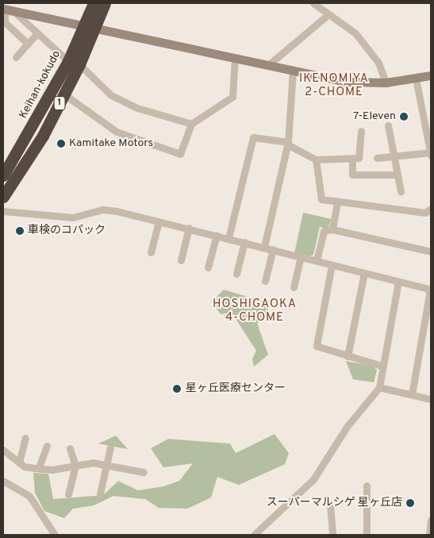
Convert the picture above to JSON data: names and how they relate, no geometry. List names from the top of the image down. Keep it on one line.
{"streets":{"highway":["Keihan-kokudo","1"]},"districts":["IKENOMIYA 2-CHOME","HOSHIGAOKA 4-CHOME"],"places":["7-Eleven","Kamitake Motors","車検のコパック","星ヶ丘医療センター","スーパーマルシゲ 星ヶ丘店"]}
